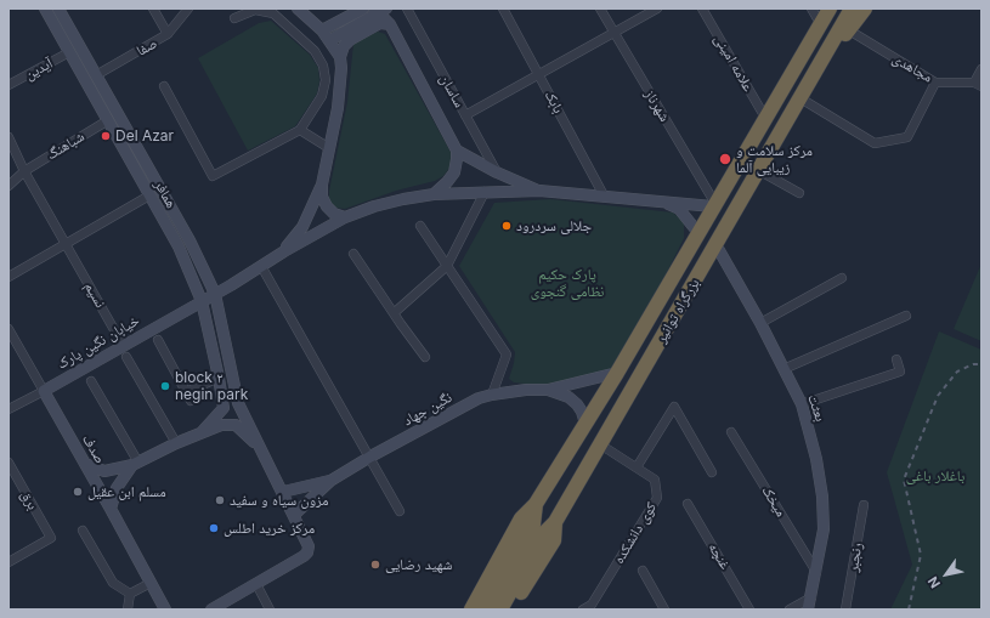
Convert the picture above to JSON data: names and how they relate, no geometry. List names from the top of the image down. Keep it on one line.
{"streets":{"highway":["بزرگراه توانیر"],"main road":["همافر","خیابان نگین پارک","بعثت","نگین جهاد","صدف"],"street":["صفا","علامه امینی","مجاهدی","آیدین","ساسان","بابک","شهرناز","شباهنگ","نسیم","برق","میخک","کوی دانشکده","غنچه","رنجبر"]},"crossings":[["صفا","همافر"],["علامه امینی","بزرگراه توانیر"],["آیدین","همافر"],["شهرناز","بزرگراه توانیر"],["شباهنگ","همافر"],["شباهنگ","نسیم"],["همافر","خیابان نگین پارک"],["نسیم","خیابان نگین پارک"],["بزرگراه توانیر","بعثت"],["بزرگراه توانیر","کوی دانشکده"],["خیابان نگین پارک","صدف"],["بعثت","میخک"]],"parks":["پارک حکیم نظامی گنجوی","باغلار باغی"],"places":["Del Azar","مرکز سلامت و زیبایی آلما","جلالی سردرود","block ۲ negin park","مسلم ابن عقیل","مزون سیاه و سفید","مرکز خرید اطلس","شهید رضایی"],"north":"bottom left"}
